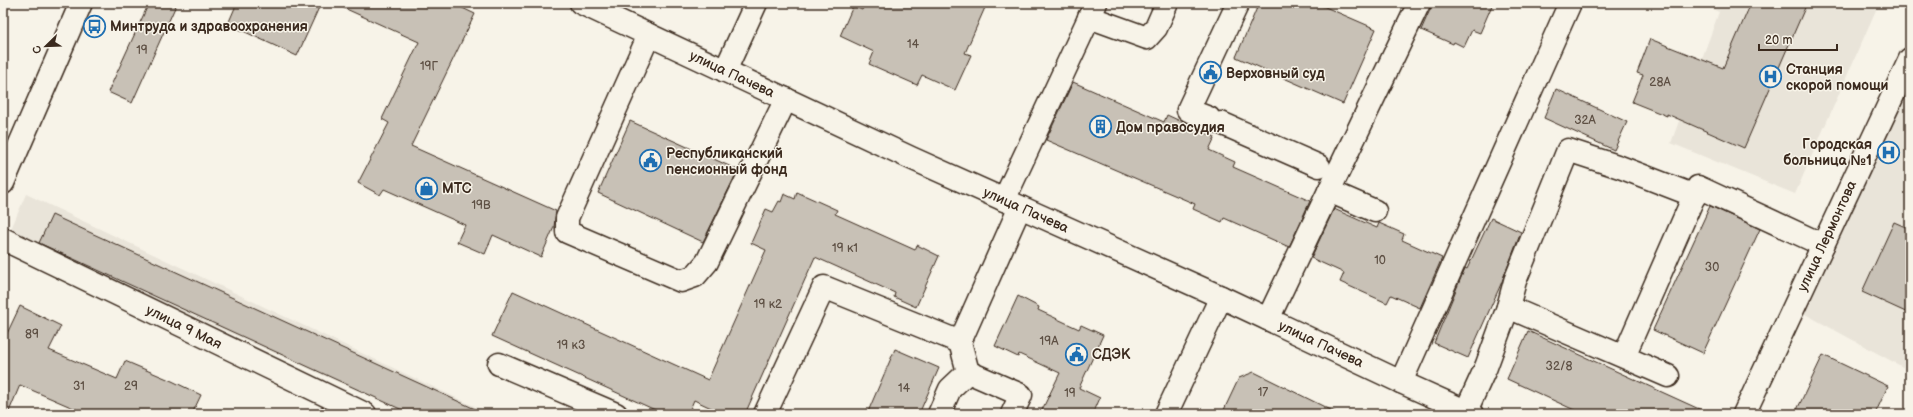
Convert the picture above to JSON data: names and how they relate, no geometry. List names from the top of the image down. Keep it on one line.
{"streets":{"street":["улица Пачева","улица Лермонтова","улица 9 Мая"]},"places":{"bus stop":["Минтруда и здравоохранения"],"public building":["Верховный суд","Республиканский пенсионный фонд","СДЭК"],"hospital":["Станция скорой помощи","Городская больница №1"],"building":["Дом правосудия"],"shop":["МТС"]},"house_numbers":["14","19","19Г","28А","32А","19В","19 к1","10","30","19 к2","89","19А","19 к3","32/8","31","29","14","17","19"],"scale_bar":"20 m","north":"bottom left"}
